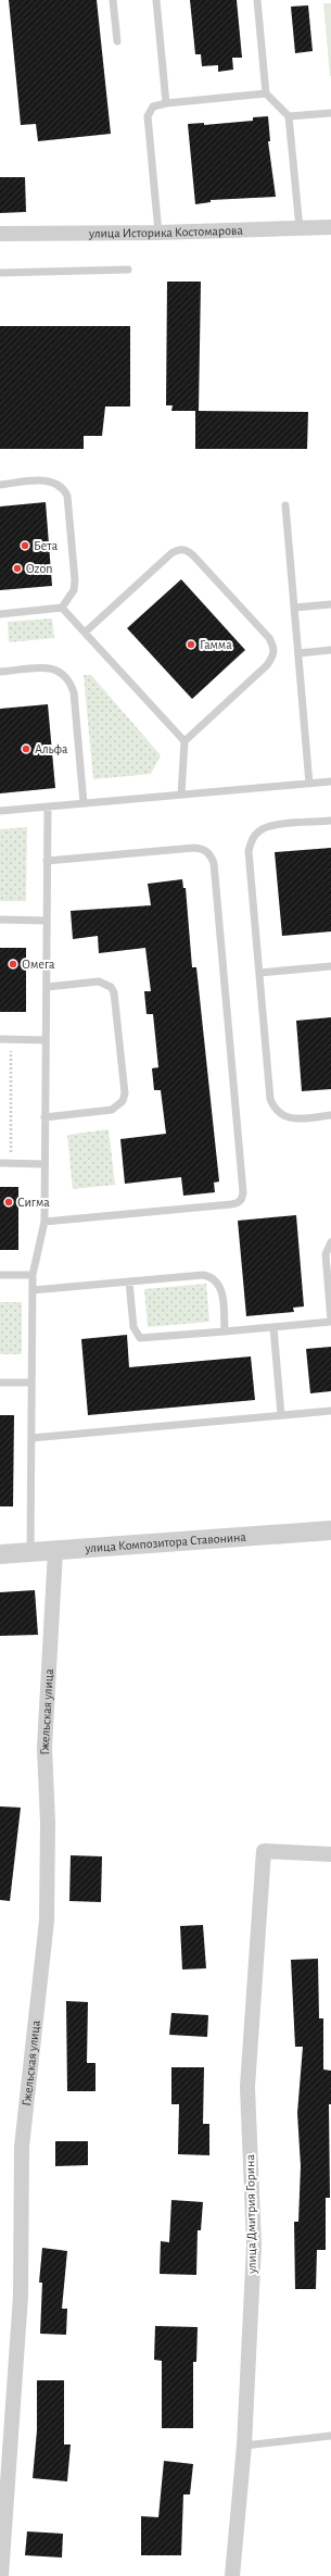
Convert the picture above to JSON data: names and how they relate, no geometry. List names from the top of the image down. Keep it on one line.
{"streets":{"street":["улица Историка Костомарова","улица Композитора Ставонина","Гжельская улица","улица Дмитрия Горина"]},"crossings":[["улица Композитора Ставонина","Гжельская улица"]],"places":["Бета","Ozon","Гамма","Альфа","Омега","Сигма"]}
